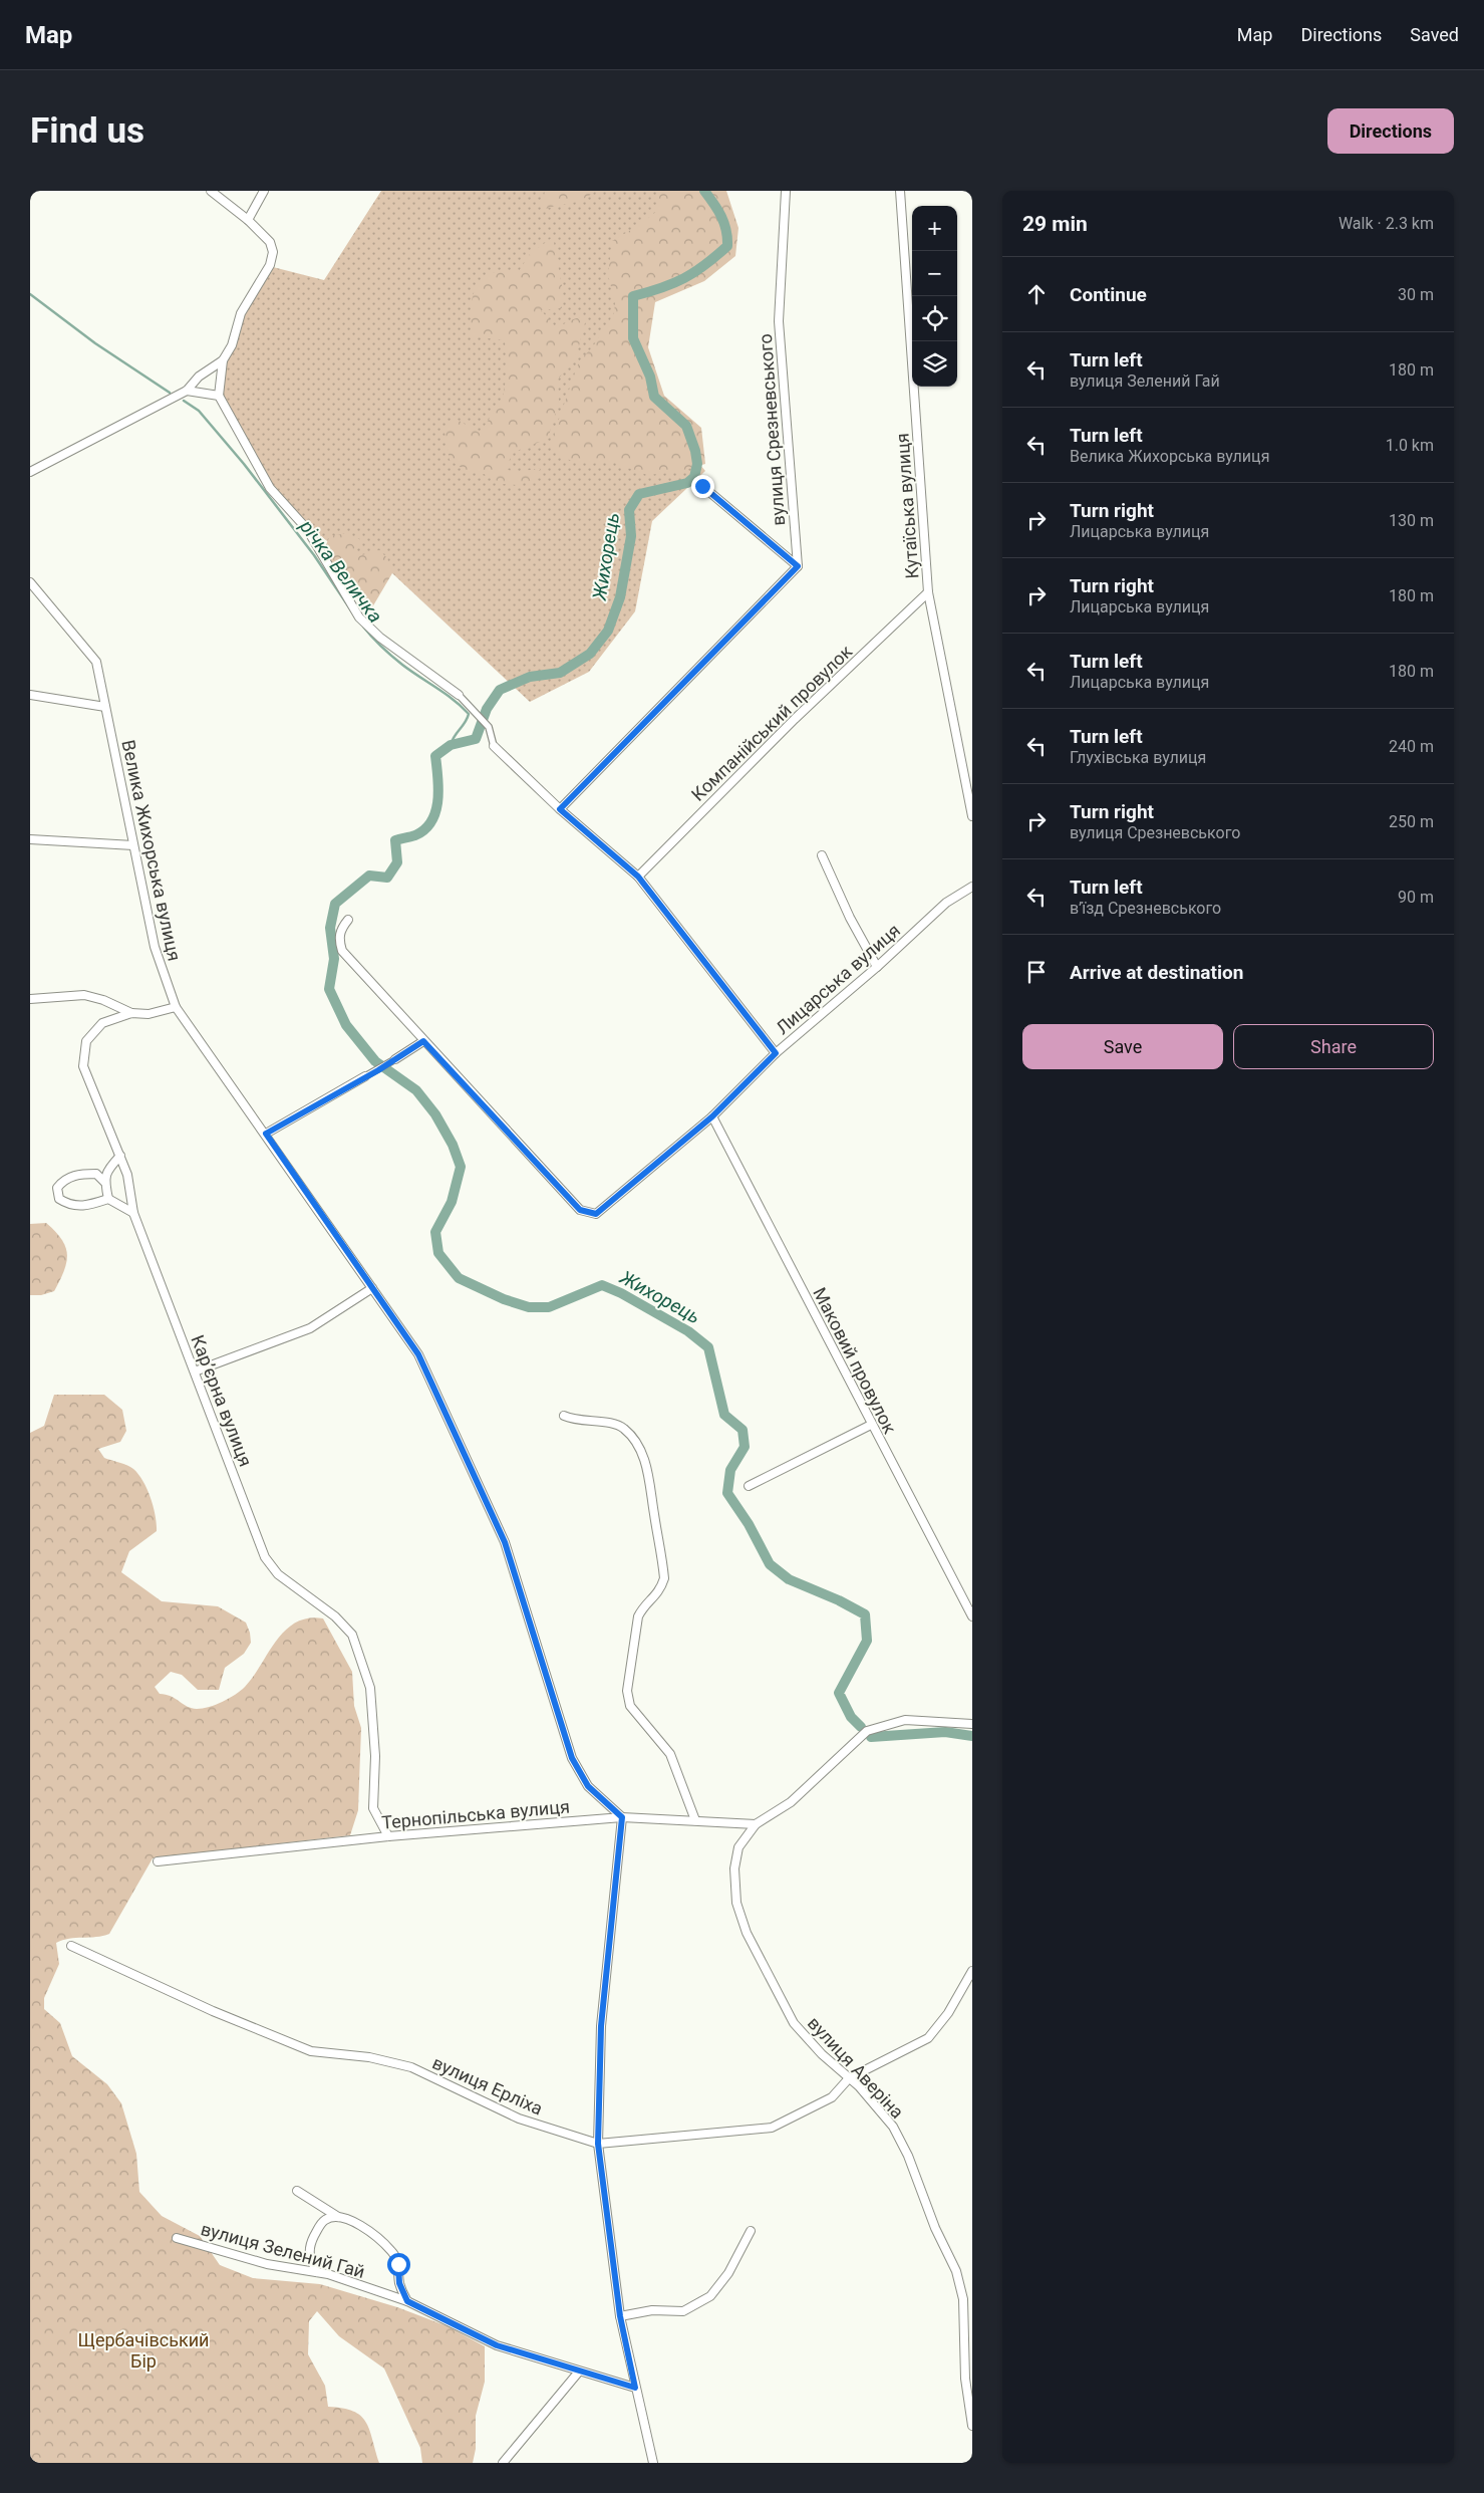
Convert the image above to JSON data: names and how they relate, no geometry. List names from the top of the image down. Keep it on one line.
{"streets":{"street":["вулиця Срезневського","Кутаїська вулиця","Компанійський провулок","Велика Жихорська вулиця","Лицарська вулиця","Маковий провулок","Кар’єрна вулиця","Тернопільська вулиця","вулиця Аверіна","вулиця Ерліха","вулиця Зелений Гай"]},"crossings":[["Кутаїська вулиця","Компанійський провулок"],["Велика Жихорська вулиця","Кар’єрна вулиця"],["Велика Жихорська вулиця","Тернопільська вулиця"],["Лицарська вулиця","Маковий провулок"],["Кар’єрна вулиця","Тернопільська вулиця"],["Тернопільська вулиця","вулиця Аверіна"],["вулиця Аверіна","вулиця Ерліха"]],"water":["Жихорець","річка Величка"],"parks":["Щербачівський Бір"],"page":{"header":"Map","nav":["Map","Directions","Saved"],"buttons":["Directions",["Save","Share"]],"title":"Find us","heading":["29 min","Walk · 2.3 km"],"map_buttons":["+","−"],"list":[["Continue","30 m"],["Turn left","вулиця Зелений Гай","180 m"],["Turn left","Велика Жихорська вулиця","1.0 km"],["Turn right","Лицарська вулиця","130 m"],["Turn right","Лицарська вулиця","180 m"],["Turn left","Лицарська вулиця","180 m"],["Turn left","Глухівська вулиця","240 m"],["Turn right","вулиця Срезневського","250 m"],["Turn left","в’їзд Срезневського","90 m"],"Arrive at destination"]}}
